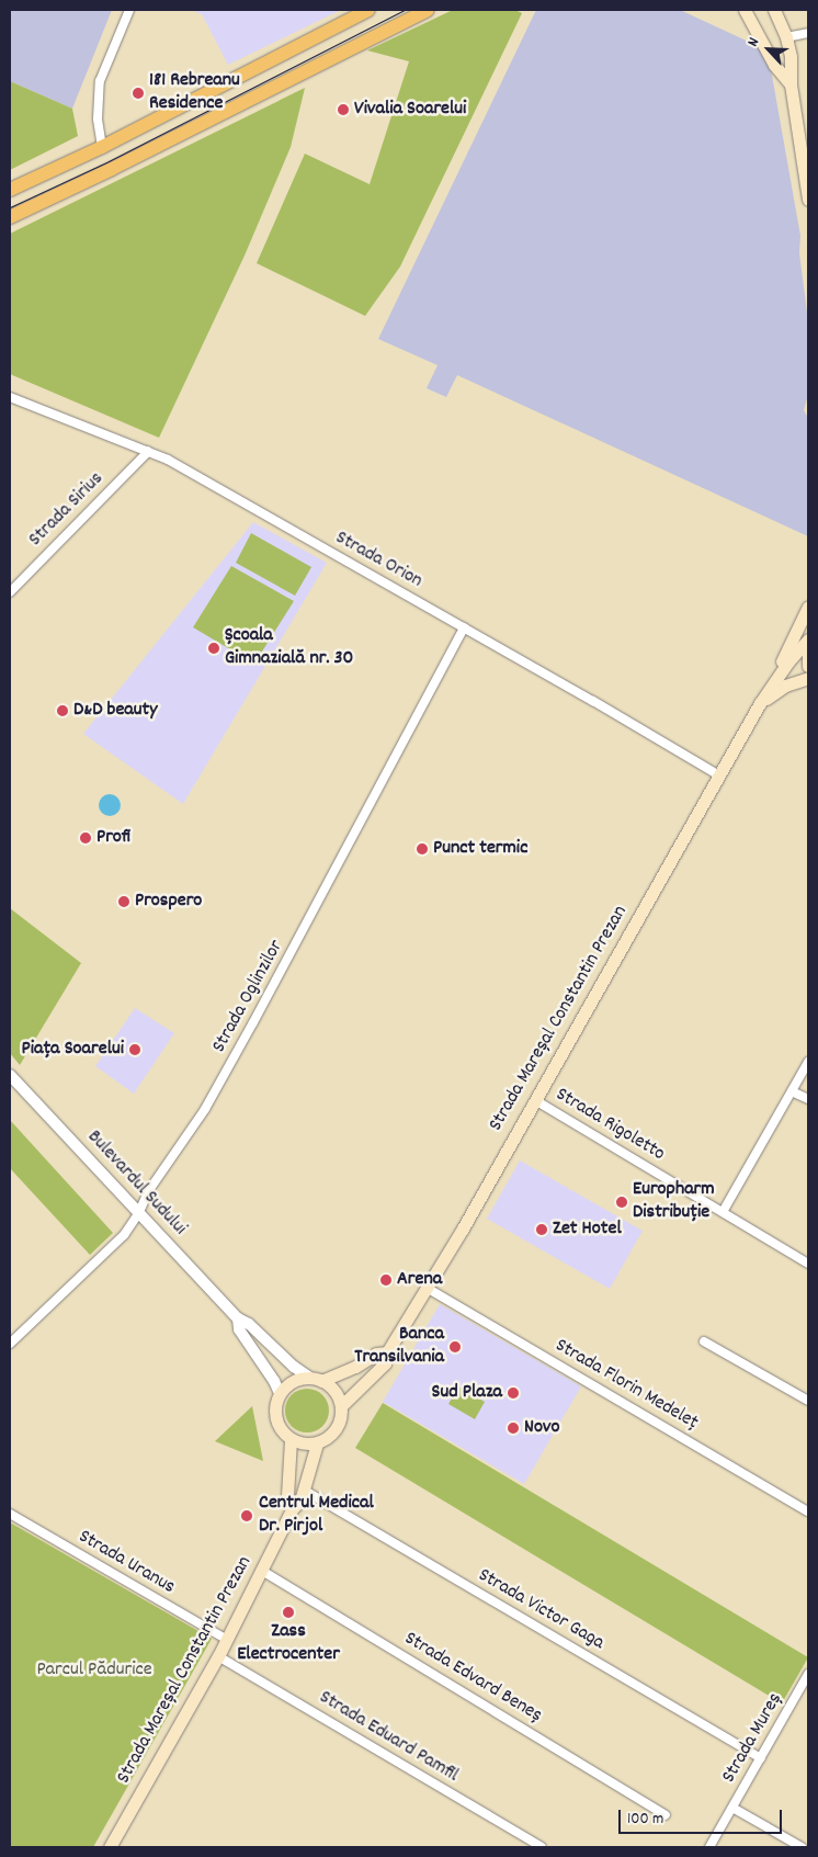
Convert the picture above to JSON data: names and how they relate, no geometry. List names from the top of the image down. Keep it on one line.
{"streets":{"main road":["Strada Mareșal Constantin Prezan"],"street":["Strada Sirius","Strada Orion","Strada Oglinzilor","Strada Rigoletto","Bulevardul Sudului","Strada Florin Medeleț","Strada Uranus","Strada Victor Gaga","Strada Edvard Beneș","Strada Eduard Pamfil","Strada Mureș"]},"crossings":[["Strada Sirius","Strada Orion"],["Strada Orion","Strada Oglinzilor"],["Strada Orion","Strada Mareșal Constantin Prezan"],["Strada Oglinzilor","Bulevardul Sudului"],["Strada Mareșal Constantin Prezan","Strada Rigoletto"],["Strada Mareșal Constantin Prezan","Bulevardul Sudului"],["Strada Mareșal Constantin Prezan","Strada Florin Medeleț"],["Strada Mareșal Constantin Prezan","Strada Uranus"],["Strada Mareșal Constantin Prezan","Strada Victor Gaga"],["Strada Mareșal Constantin Prezan","Strada Edvard Beneș"],["Strada Mareșal Constantin Prezan","Strada Eduard Pamfil"],["Strada Victor Gaga","Strada Mureș"]],"parks":["Parcul Pădurice"],"places":["181 Rebreanu Residence","Vivalia Soarelui","Școala Gimnazială nr. 30","D&D beauty","Profi","Punct termic","Prospero","Piața Soarelui","Europharm Distribuție","Zet Hotel","Arena","Banca Transilvania","Sud Plaza","Novo","Centrul Medical Dr. Pirjol","Zass Electrocenter"],"scale_bar":"100 m","north":"top left"}
